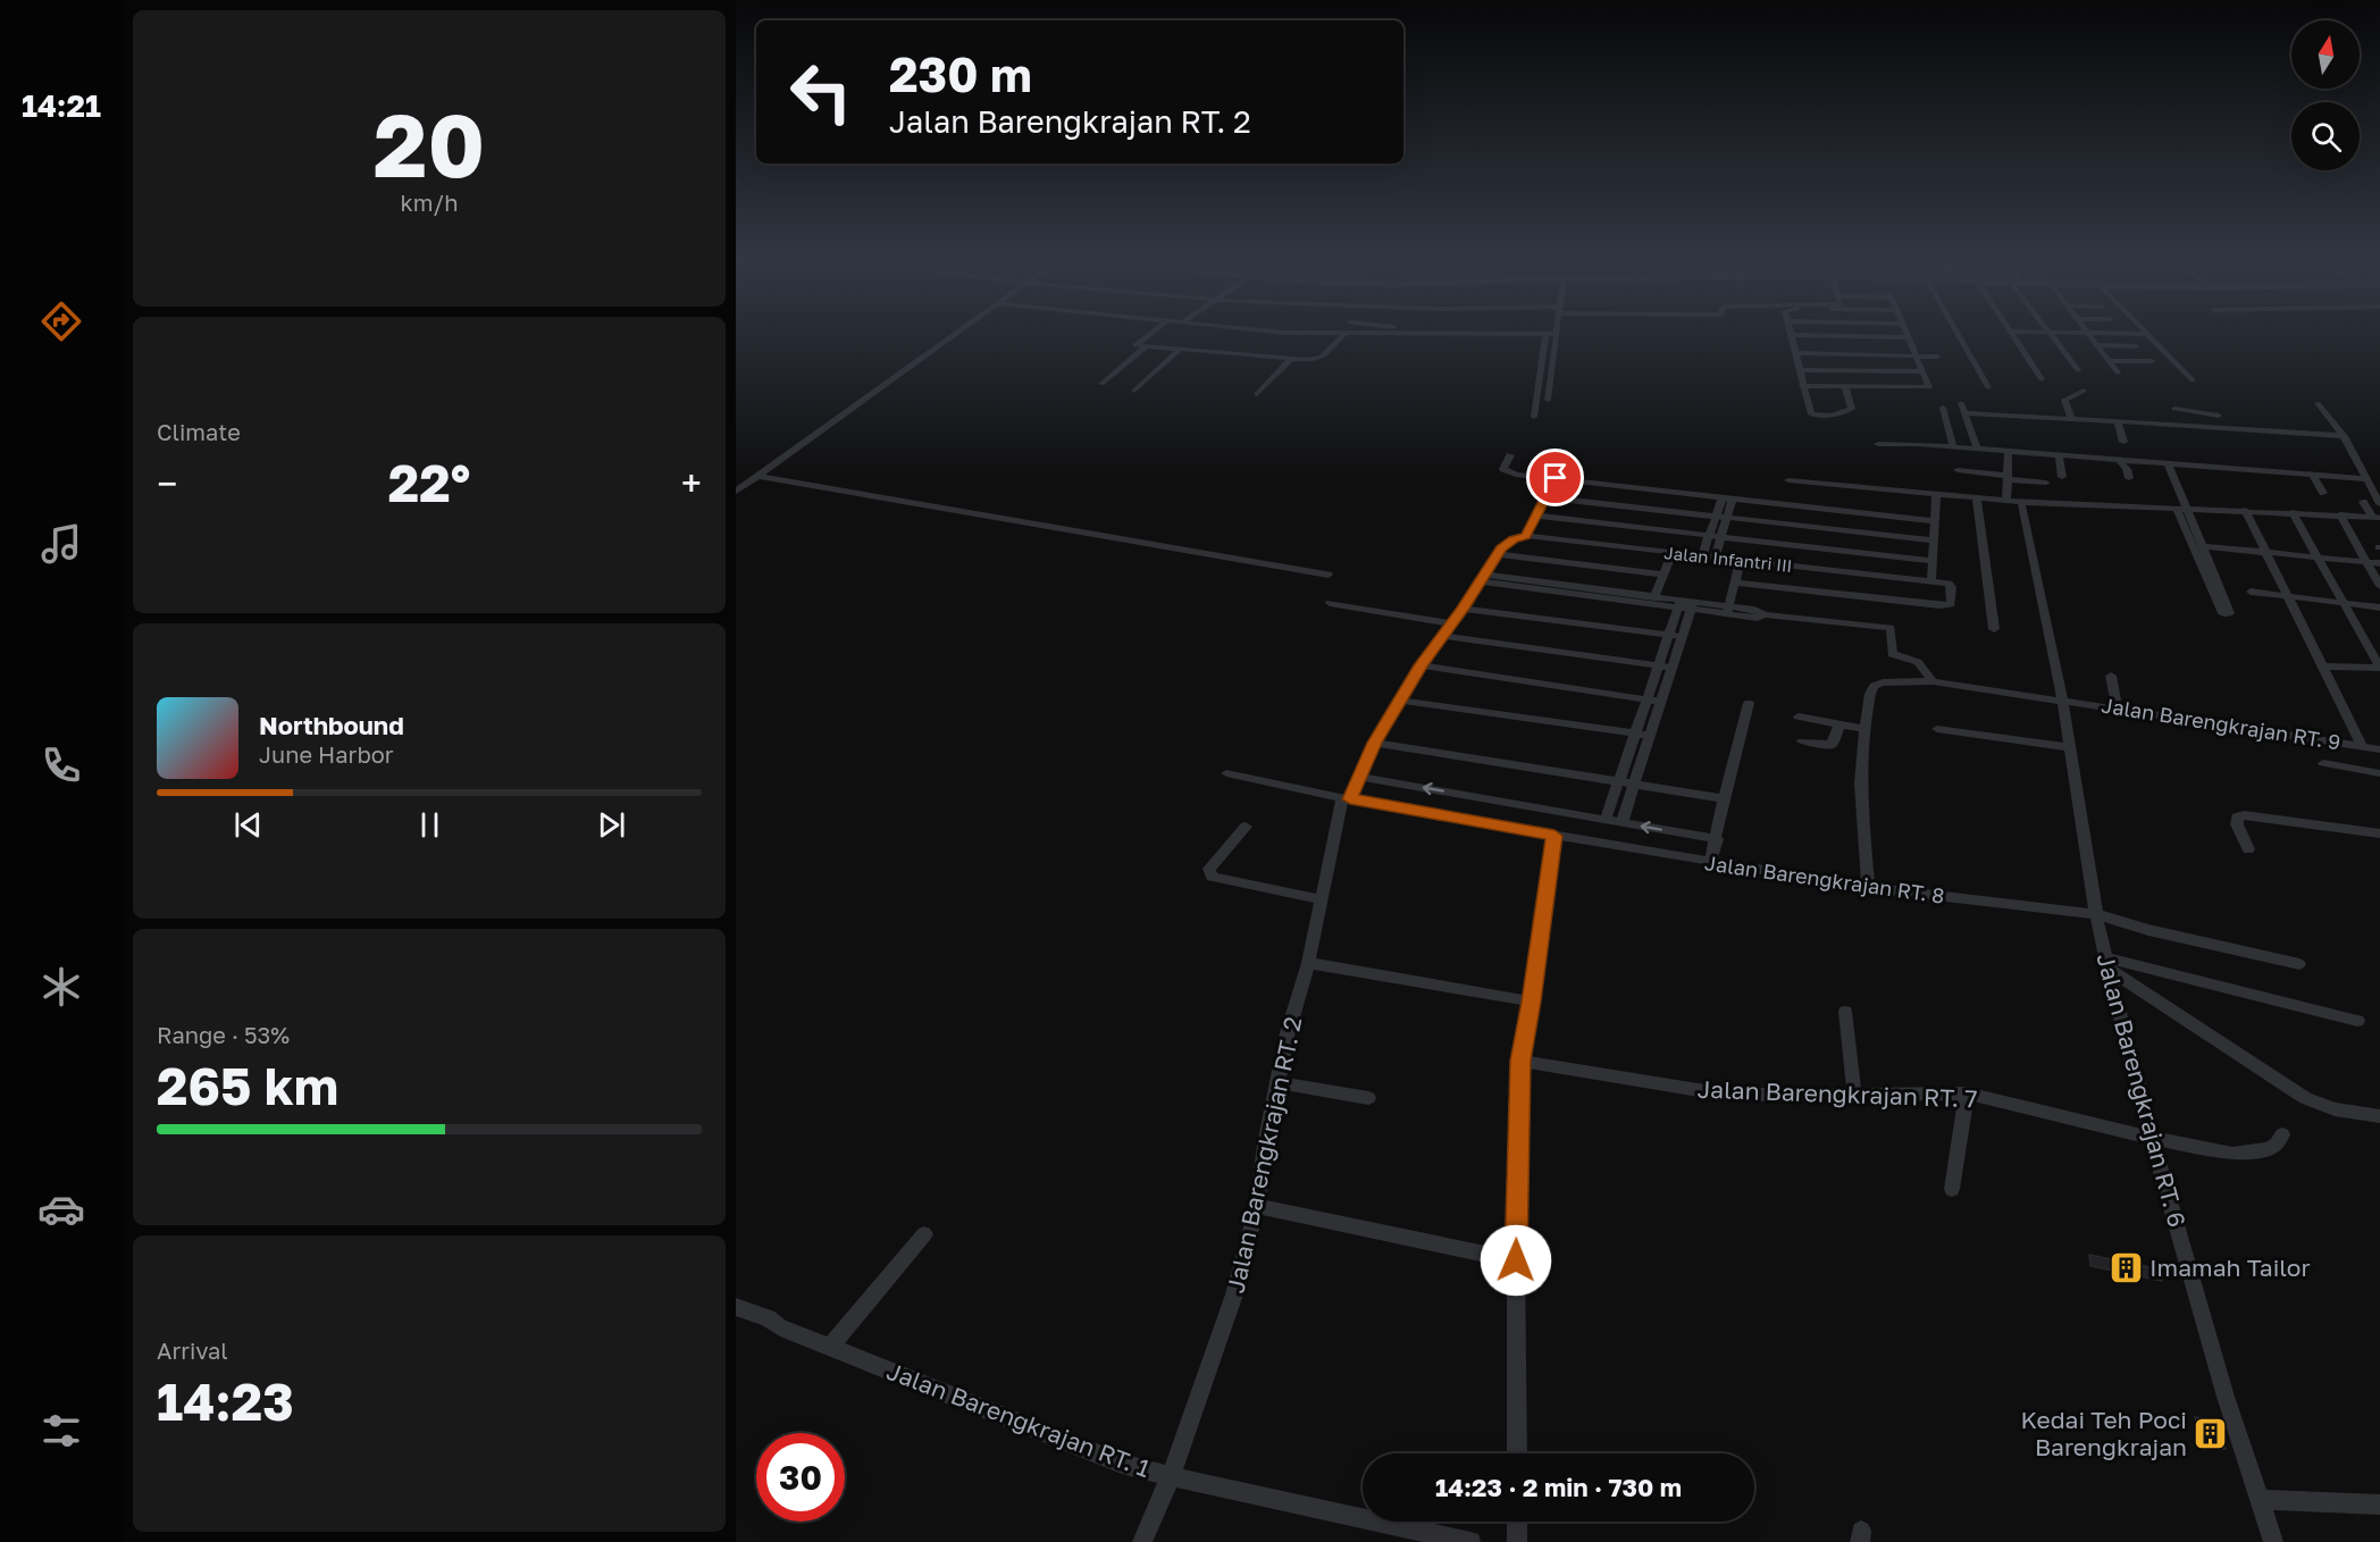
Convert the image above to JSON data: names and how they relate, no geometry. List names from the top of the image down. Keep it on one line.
{"streets":{"street":["Jalan Infantri III","Jalan Barengkrajan RT. 9","Jalan Barengkrajan RT. 8","Jalan Barengkrajan RT. 6","Jalan Barengkrajan RT. 7","Jalan Barengkrajan RT. 2","Jalan Barengkrajan RT. 1"]},"crossings":[["Jalan Barengkrajan RT. 8","Jalan Barengkrajan RT. 6"],["Jalan Barengkrajan RT. 6","Jalan Barengkrajan RT. 7"],["Jalan Barengkrajan RT. 2","Jalan Barengkrajan RT. 1"]],"places":{"building":["Imamah Tailor","Kedai Teh Poci Barengkrajan"]},"north":"top","page":{"tabs":"14:21","tile":[["20","km/h"],"Climate",["Range · 53%","265 km"],["Arrival","14:23"]],"turn":["230 m","Jalan Barengkrajan RT. 2"],"heat":["−","22°","+"],"song":["Northbound","June Harbor"],"limit":"30","trip":"14:23 · 2 min · 730 m"}}
